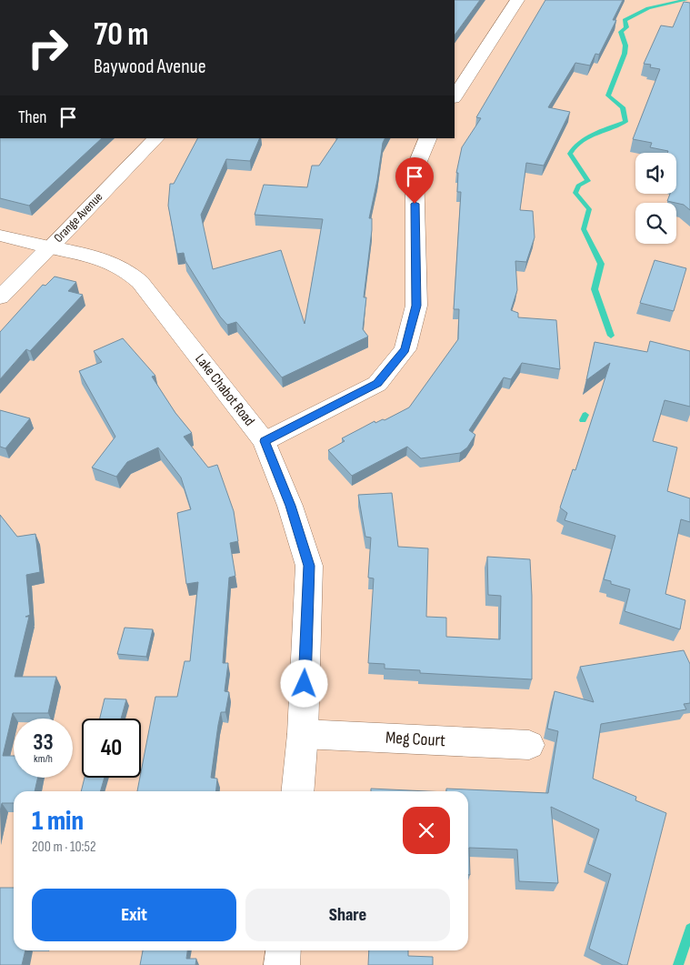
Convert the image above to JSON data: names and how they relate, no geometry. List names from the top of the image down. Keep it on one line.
{"streets":{"street":["Orange Avenue","Lake Chabot Road","Meg Court"]},"crossings":[["Orange Avenue","Lake Chabot Road"],["Lake Chabot Road","Meg Court"]],"page":{"turn":["70 m","Baywood Avenue"],"then":"Then","speed":"33 km/h","limit":"40","heading":["1 min","200 m · 10:52"],"buttons":["Exit","Share"]}}
